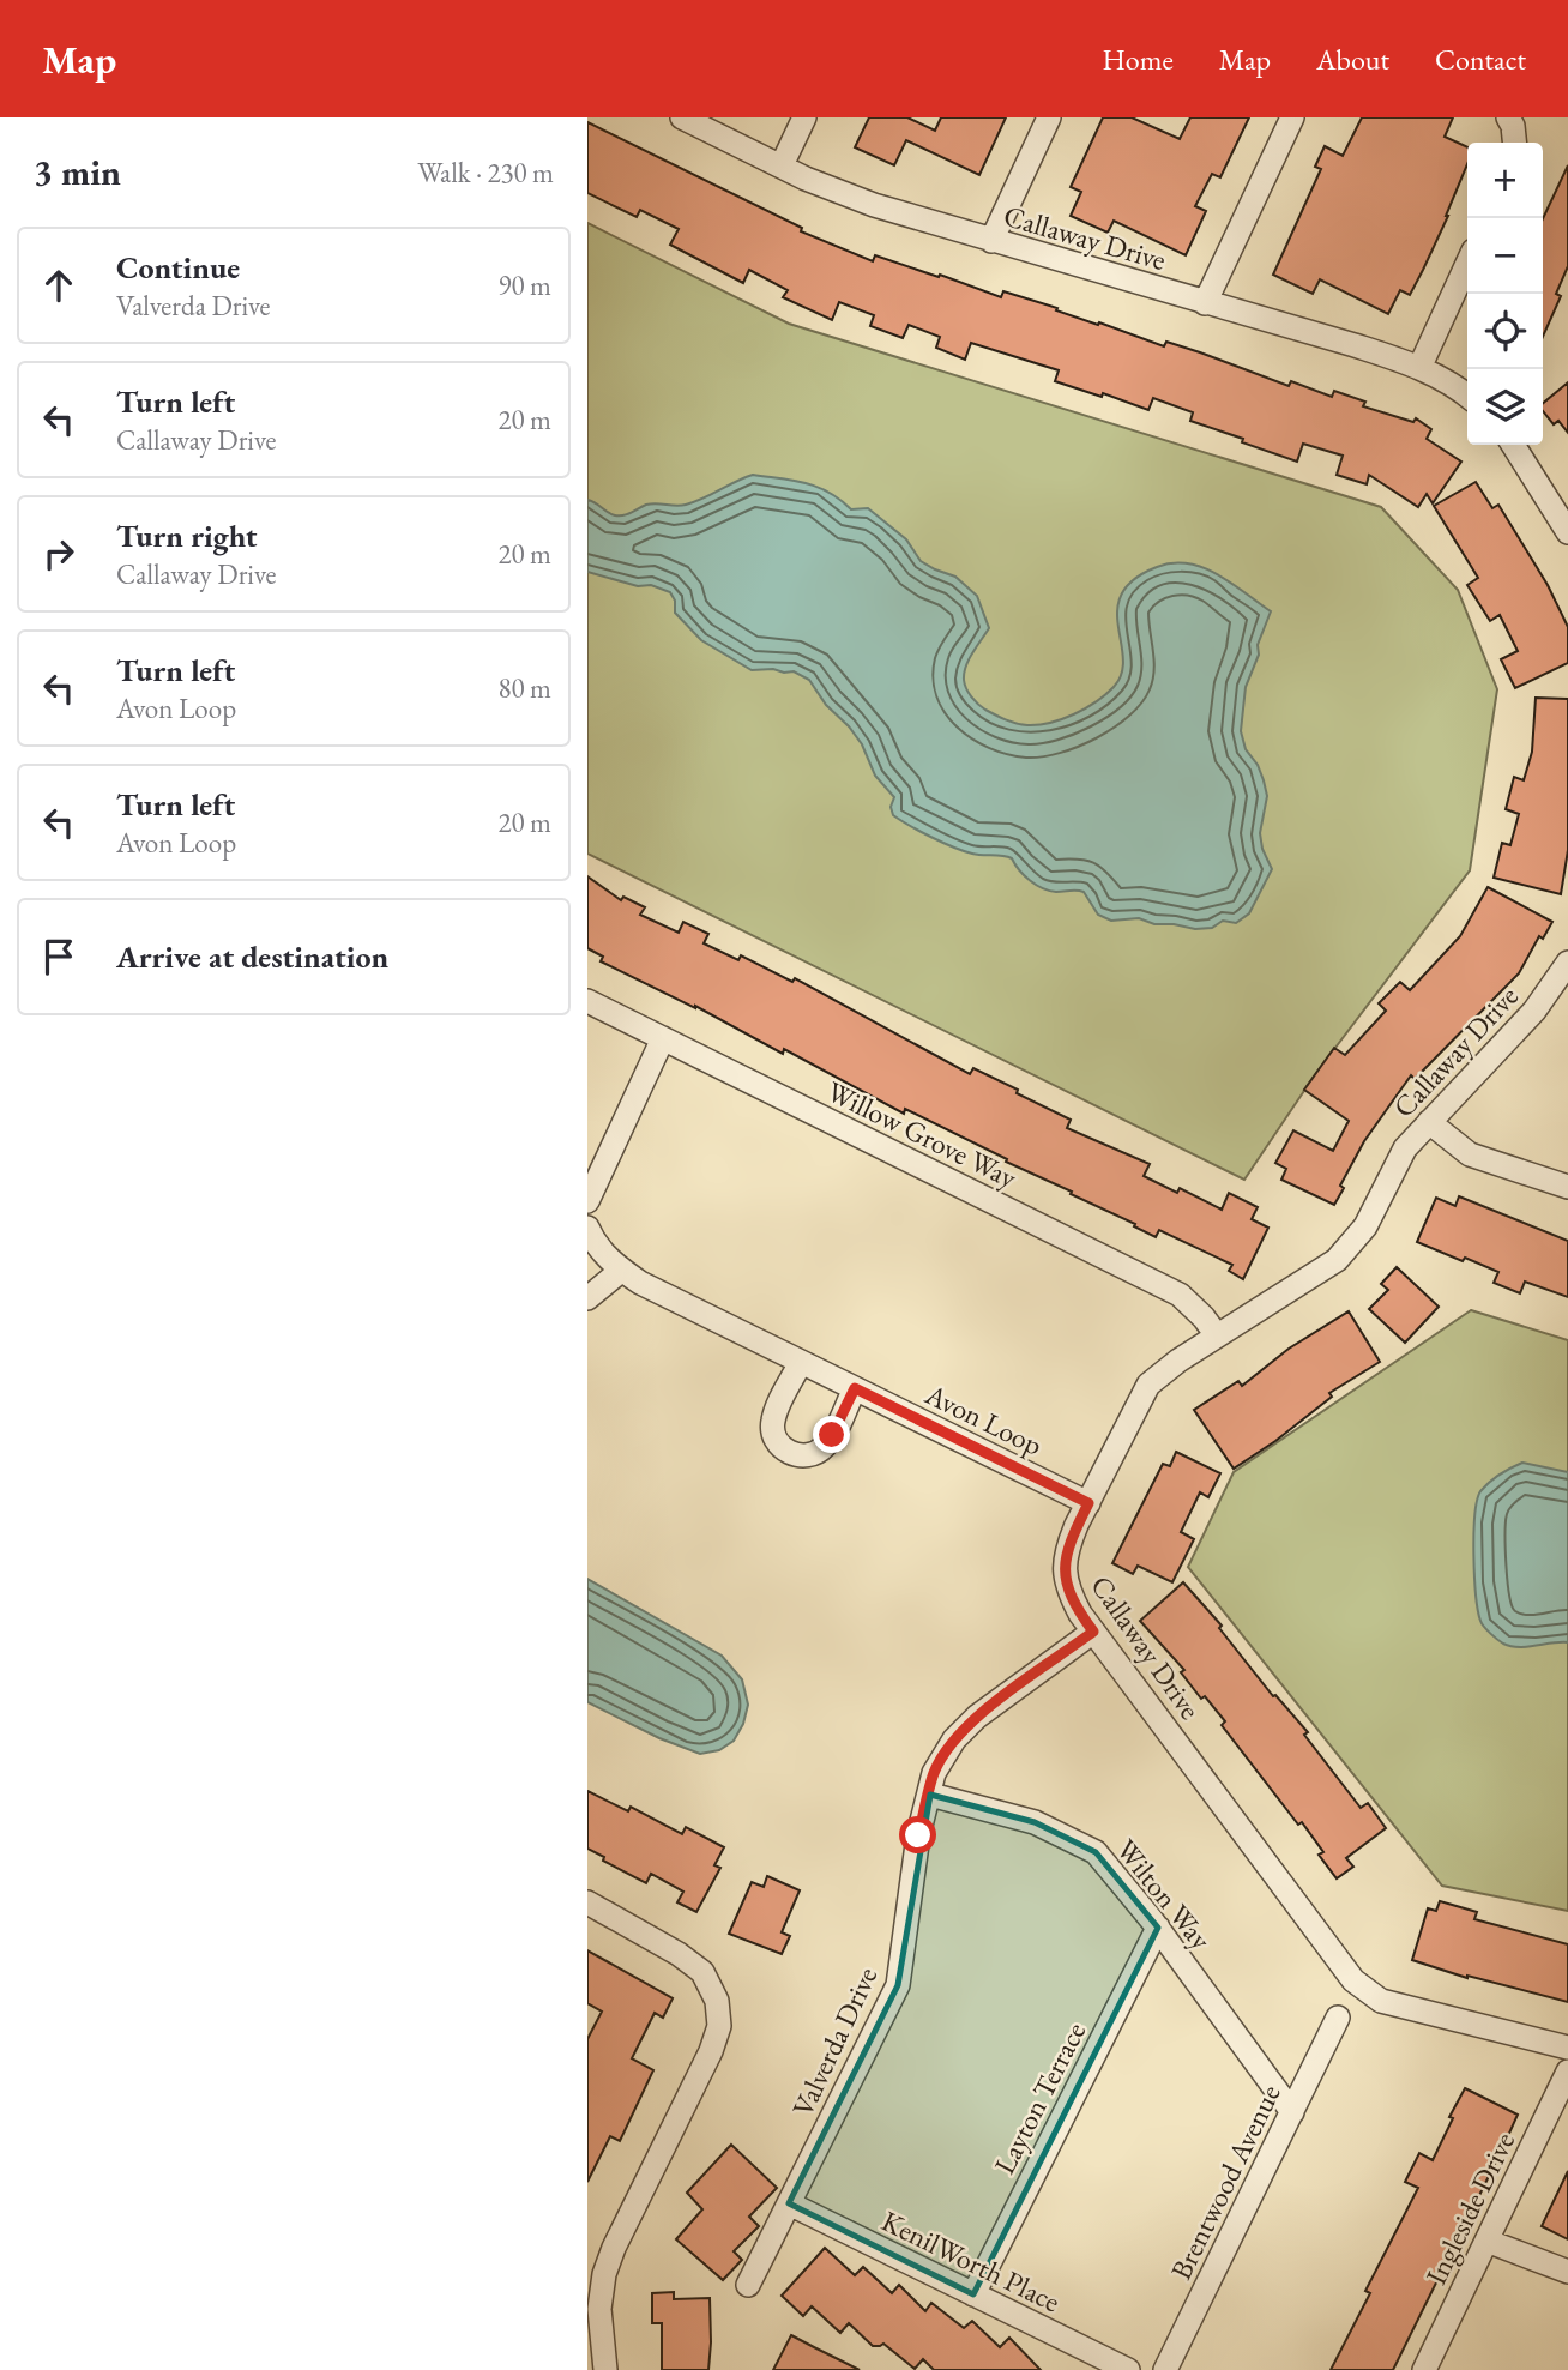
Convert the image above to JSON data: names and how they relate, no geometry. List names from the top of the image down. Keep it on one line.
{"streets":{"street":["Callaway Drive","Willow Grove Way","Avon Loop","Wilton Way","Valverda Drive","Layton Terrace","Brentwood Avenue","Ingleside Drive","KenilWorth Place"]},"crossings":[["Callaway Drive","Willow Grove Way"],["Callaway Drive","Avon Loop"],["Callaway Drive","Valverda Drive"],["Wilton Way","Valverda Drive"],["Wilton Way","Layton Terrace"],["Wilton Way","Brentwood Avenue"],["Valverda Drive","KenilWorth Place"],["Layton Terrace","KenilWorth Place"]],"page":{"header":"Map","nav":["Home","Map","About","Contact"],"heading":["3 min","Walk · 230 m"],"map_buttons":["+","−"],"list":[["Continue","Valverda Drive","90 m"],["Turn left","Callaway Drive","20 m"],["Turn right","Callaway Drive","20 m"],["Turn left","Avon Loop","80 m"],["Turn left","Avon Loop","20 m"],"Arrive at destination"]}}
